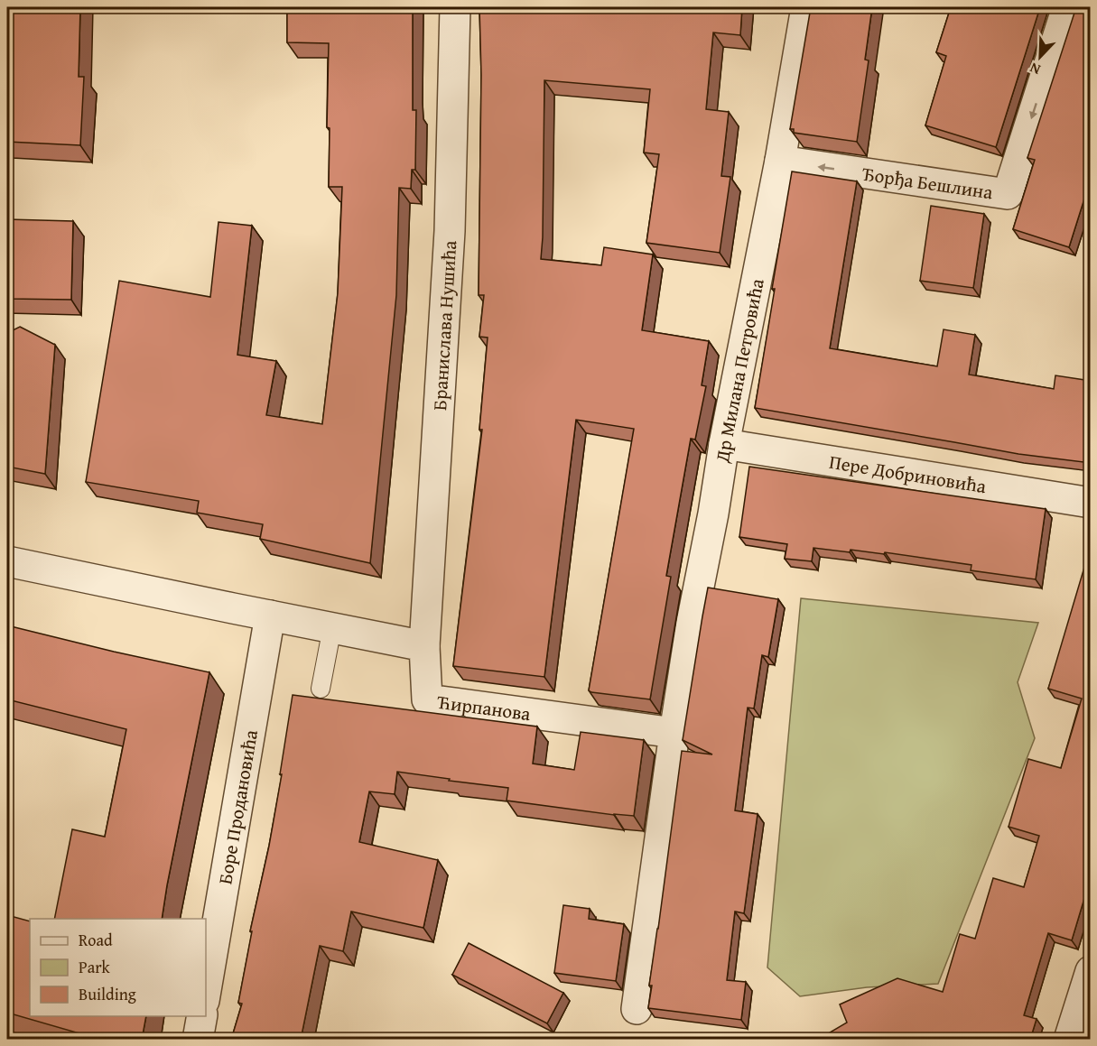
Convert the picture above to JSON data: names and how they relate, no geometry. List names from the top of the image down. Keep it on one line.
{"streets":{"street":["Ђорђа Бешлина","Бранислава Нушића","Др Милана Петровића","Пере Добриновића","Ћирпанова","Боре Продановића"]},"crossings":[["Ђорђа Бешлина","Др Милана Петровића"],["Бранислава Нушића","Ћирпанова"],["Др Милана Петровића","Пере Добриновића"],["Др Милана Петровића","Ћирпанова"]],"legend":["Road","Park","Building"],"north":"bottom left"}
